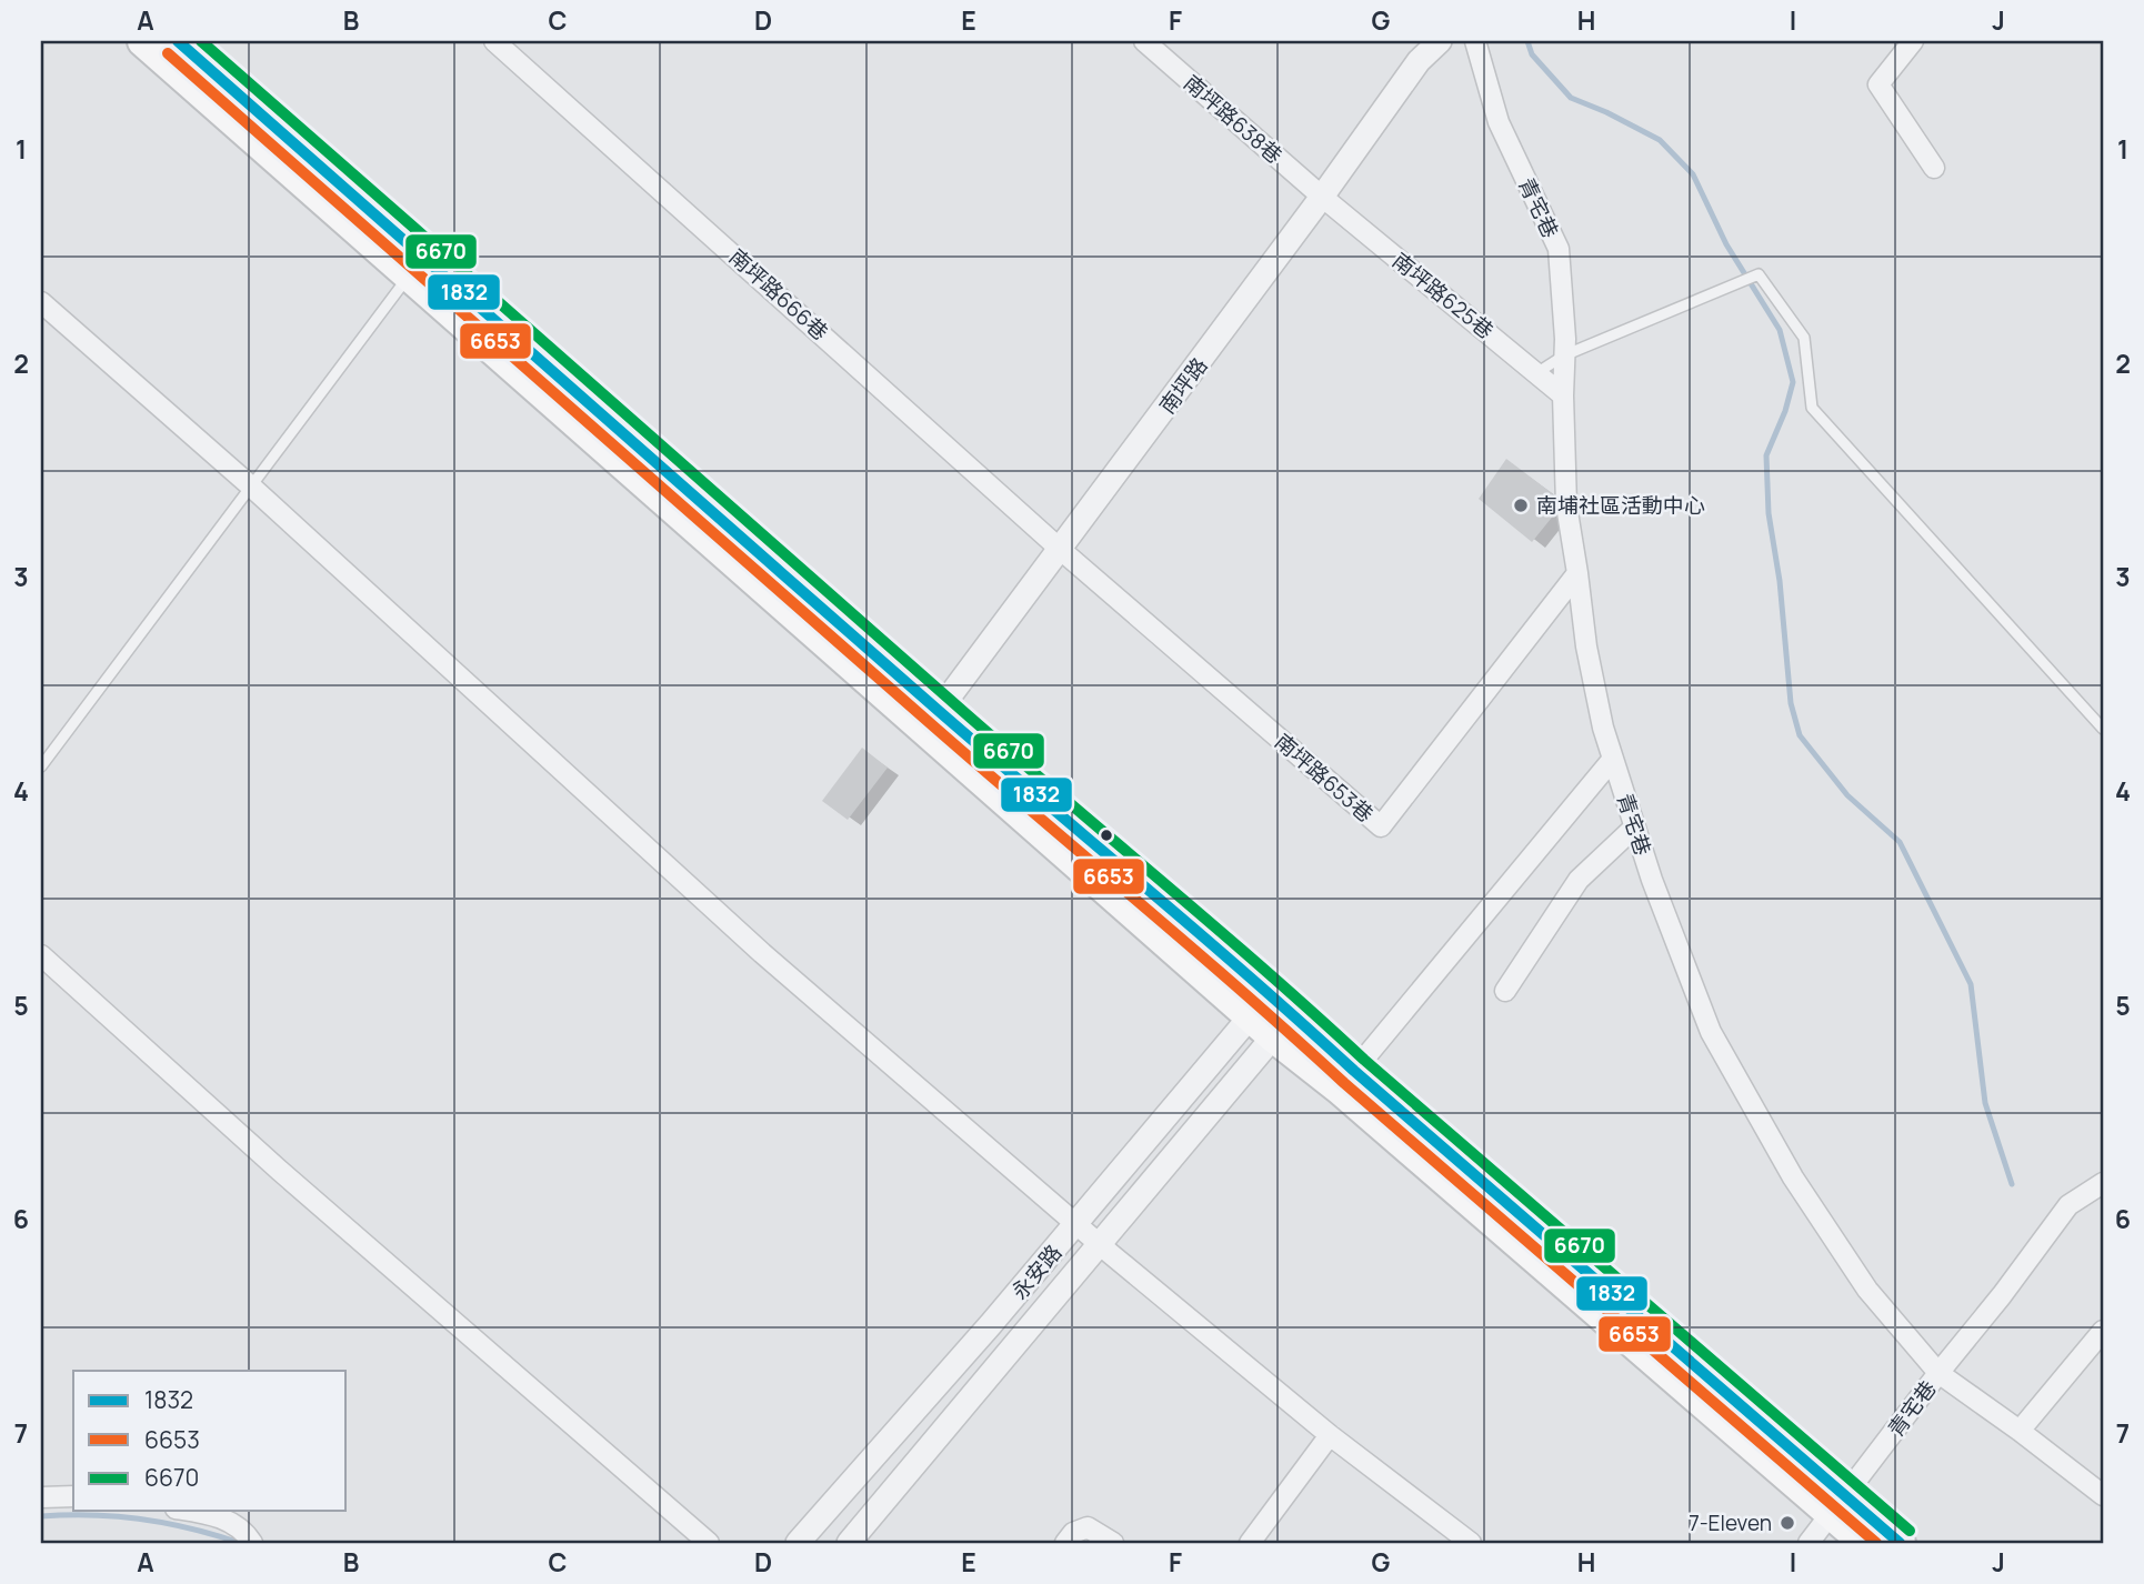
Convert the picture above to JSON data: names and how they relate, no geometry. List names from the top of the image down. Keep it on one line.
{"streets":{"street":["南坪路638巷","青宅巷","南坪路666巷","南坪路625巷","南坪路","南坪路653巷","永安路"]},"crossings":[["南坪路638巷","南坪路625巷"],["南坪路638巷","南坪路"],["青宅巷","南坪路625巷"],["青宅巷","南坪路653巷"],["南坪路666巷","南坪路"],["南坪路666巷","南坪路653巷"],["南坪路625巷","南坪路"],["南坪路","南坪路653巷"]],"places":["南埔社區活動中心","7-Eleven"],"lines":["transit line 1832","transit line 6670","transit line 6653"],"legend":["1832","6653","6670"],"grid":{"columns":["A","B","C","D","E","F","G","H","I","J"],"rows":["1","2","3","4","5","6","7"]}}
